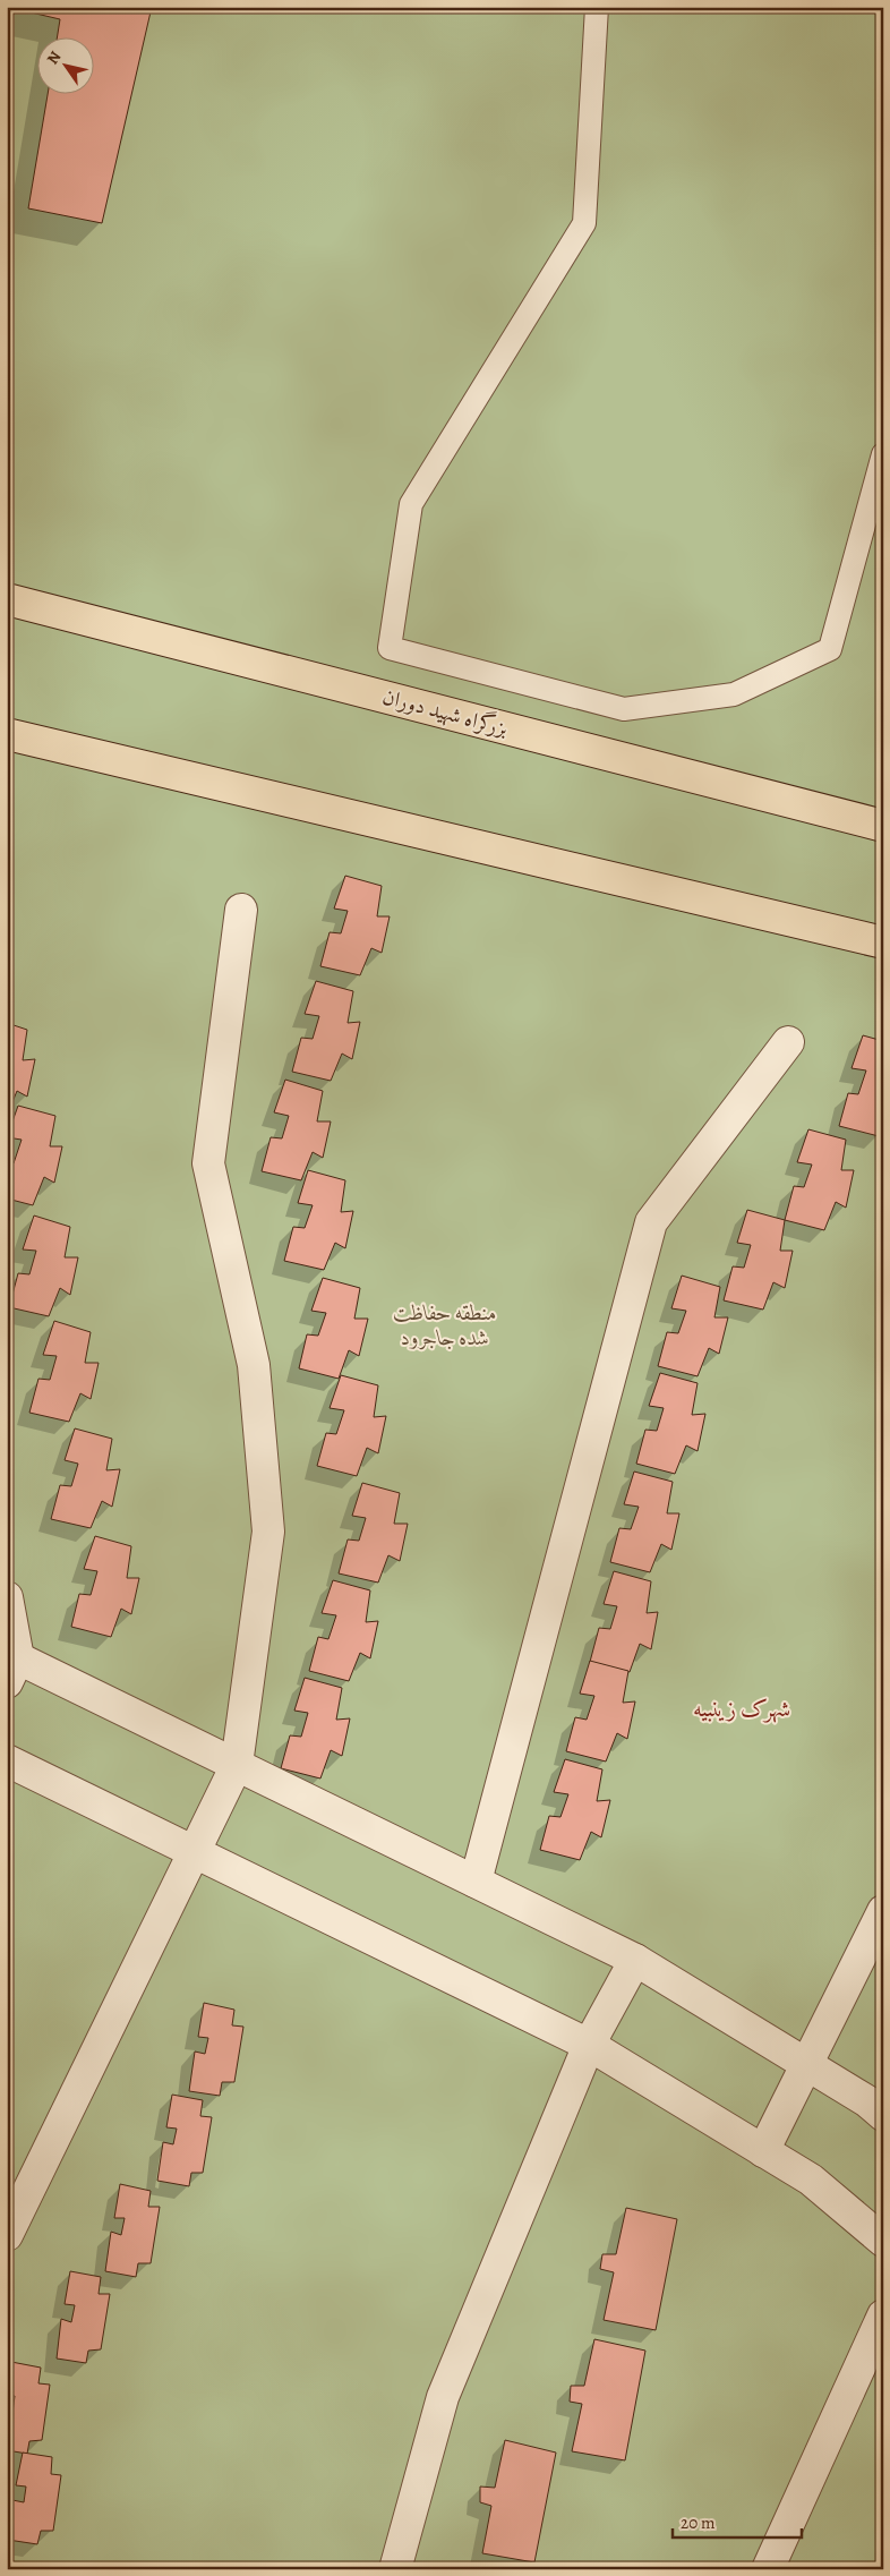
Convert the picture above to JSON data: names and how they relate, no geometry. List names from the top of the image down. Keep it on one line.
{"streets":{"highway":["بزرگراه شهید دوران"]},"districts":["شهرک زینبیه"],"parks":["منطقه حفاظت شده جاجرود"],"scale_bar":"20 m","north":"top left"}
